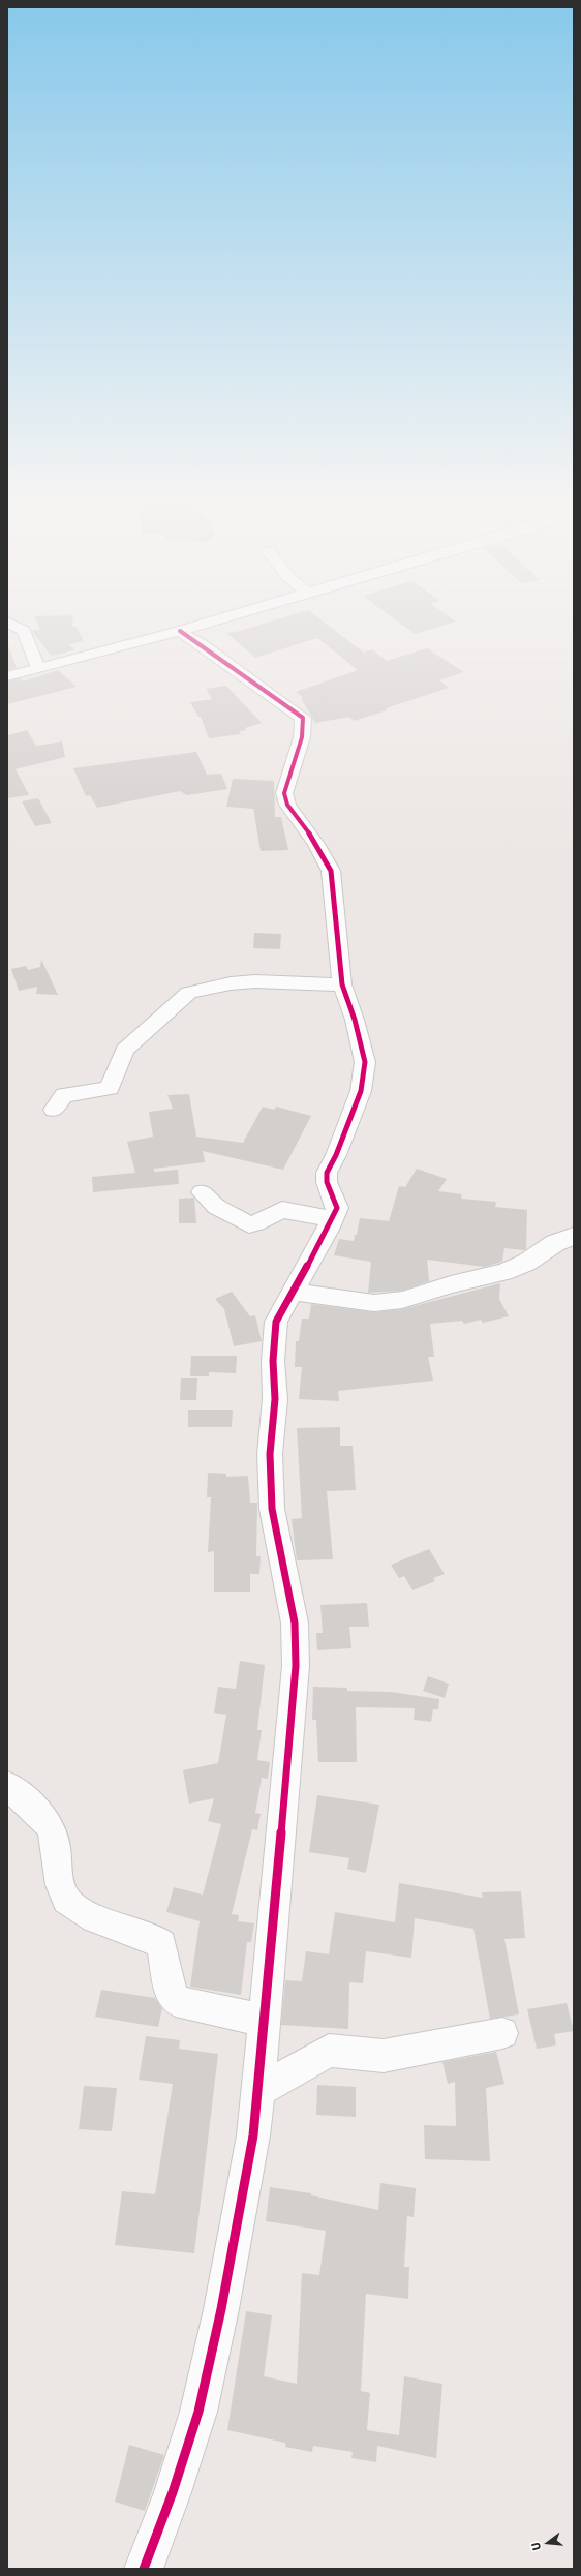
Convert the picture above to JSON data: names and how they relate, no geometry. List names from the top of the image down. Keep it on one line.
{"north":"left"}
